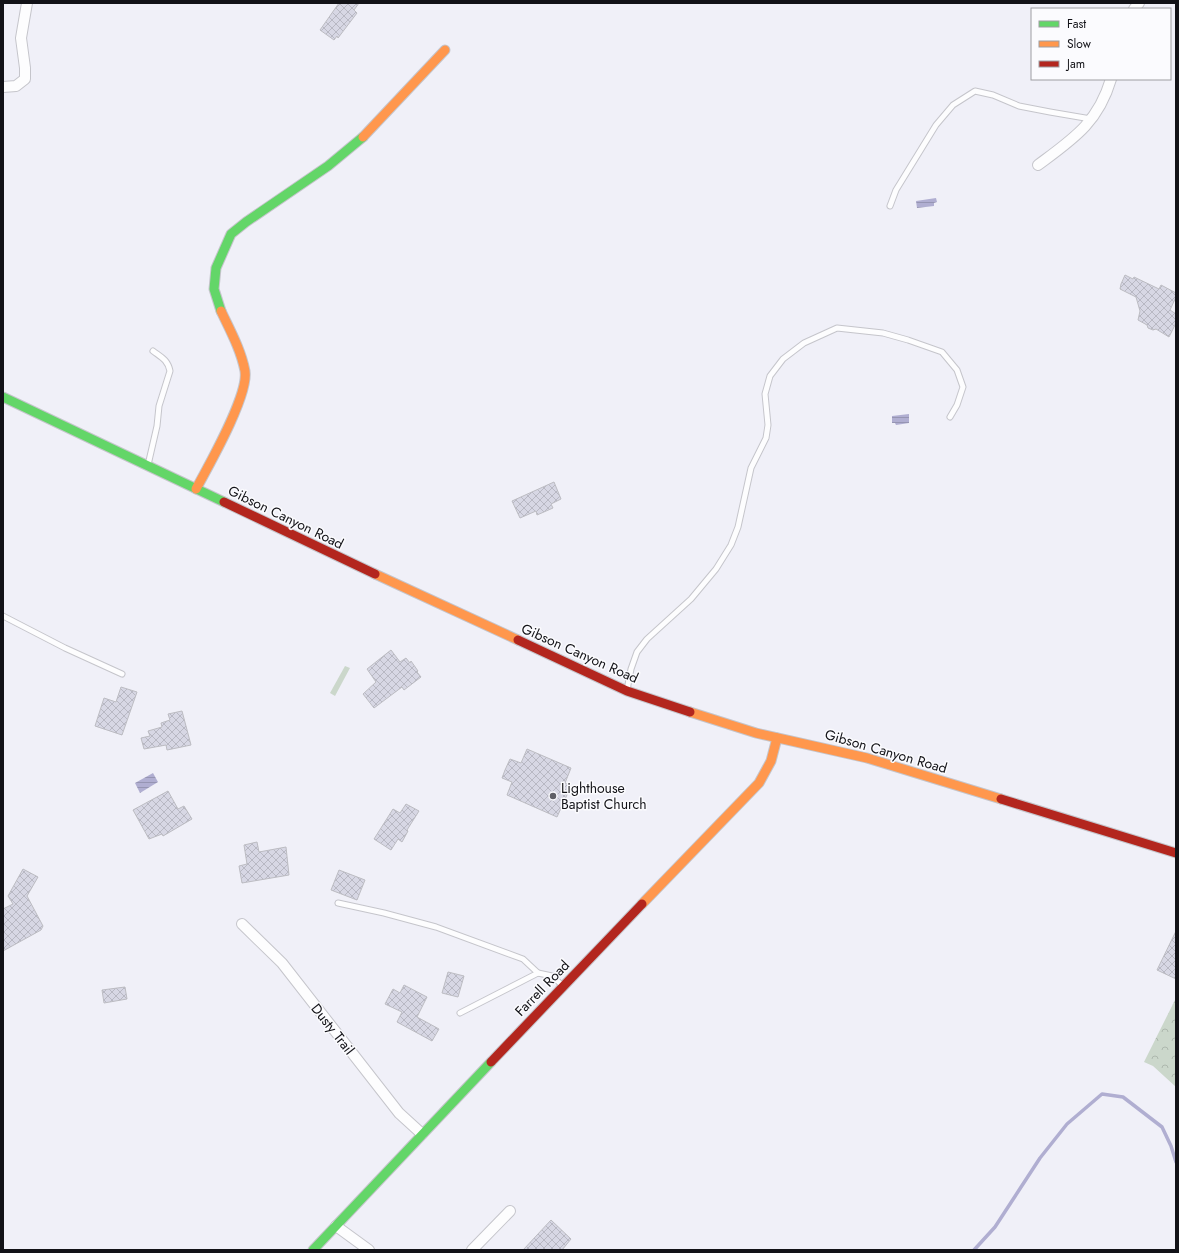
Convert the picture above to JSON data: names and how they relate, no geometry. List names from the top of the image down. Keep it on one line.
{"streets":{"main road":["Gibson Canyon Road","Farrell Road"],"street":["Dusty Trail"]},"crossings":[["Gibson Canyon Road","Farrell Road"],["Farrell Road","Dusty Trail"]],"places":["Lighthouse Baptist Church"],"legend":["Fast","Slow","Jam"]}
